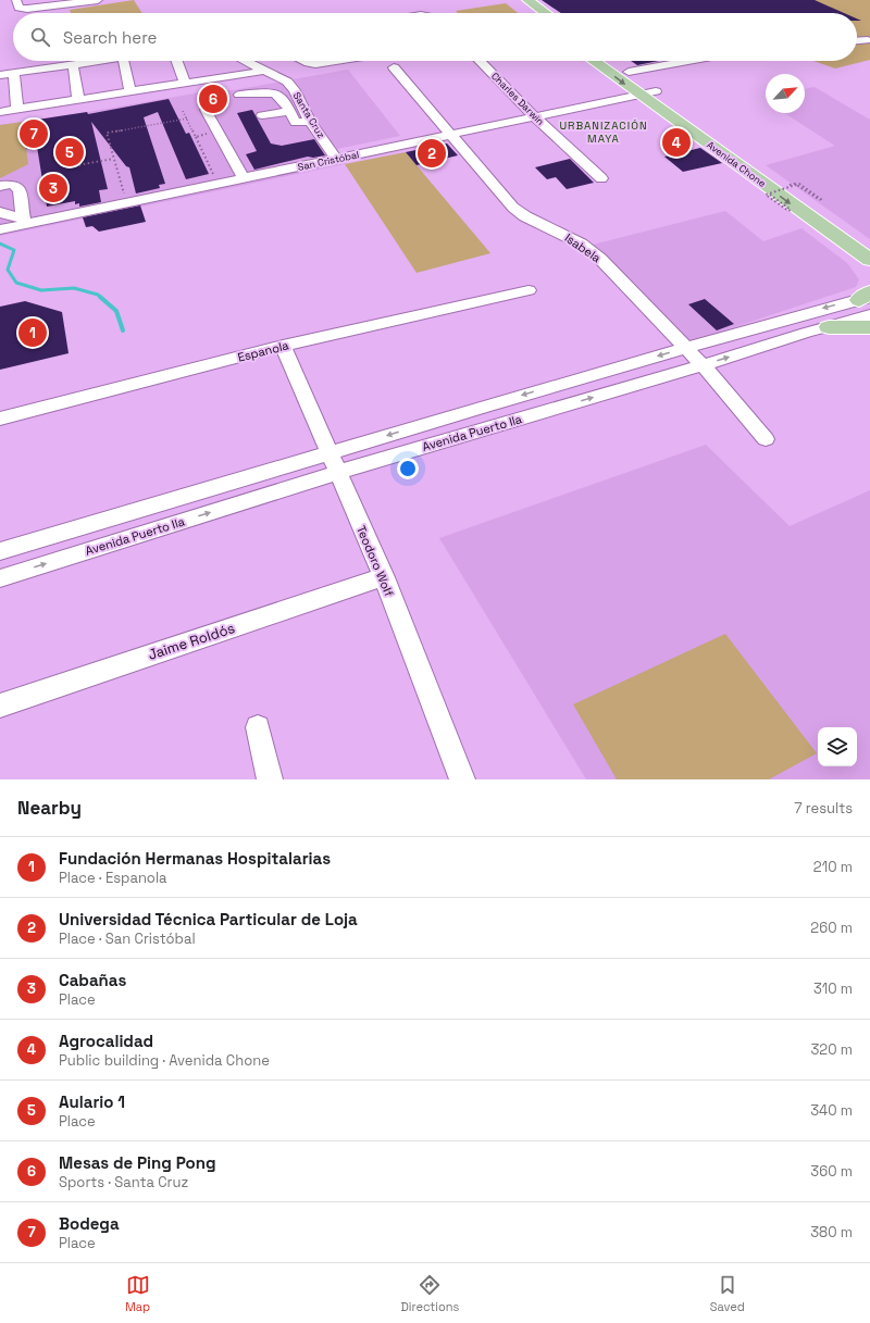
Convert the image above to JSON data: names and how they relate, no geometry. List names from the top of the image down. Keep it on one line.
{"streets":{"main road":["Avenida Chone"],"street":["Charles Darwin","Santa Cruz","San Cristóbal","Isabela","Espanola","Avenida Puerto Ila","Teodoro Wolf","Jaime Roldós"]},"crossings":[["Charles Darwin","San Cristóbal"],["Santa Cruz","San Cristóbal"],["San Cristóbal","Avenida Chone"],["San Cristóbal","Isabela"],["Isabela","Avenida Puerto Ila"],["Espanola","Teodoro Wolf"],["Avenida Puerto Ila","Teodoro Wolf"],["Teodoro Wolf","Jaime Roldós"]],"districts":["URBANIZACIÓN MAYA"],"north":"top right","page":{"search":"Search here","pins":["6","7","4","5","2","3","1"],"heading":["Nearby","7 results"],"list":[{"mark":"1","name":"Fundación Hermanas Hospitalarias","note":"Place · Espanola","value":"210 m"},{"mark":"2","name":"Universidad Técnica Particular de Loja","note":"Place · San Cristóbal","value":"260 m"},{"mark":"3","name":"Cabañas","note":"Place","value":"310 m"},{"mark":"4","name":"Agrocalidad","note":"Public building · Avenida Chone","value":"320 m"},{"mark":"5","name":"Aulario 1","note":"Place","value":"340 m"},{"mark":"6","name":"Mesas de Ping Pong","note":"Sports · Santa Cruz","value":"360 m"},{"mark":"7","name":"Bodega","note":"Place","value":"380 m"}],"nav":["Map","Directions","Saved"]}}
